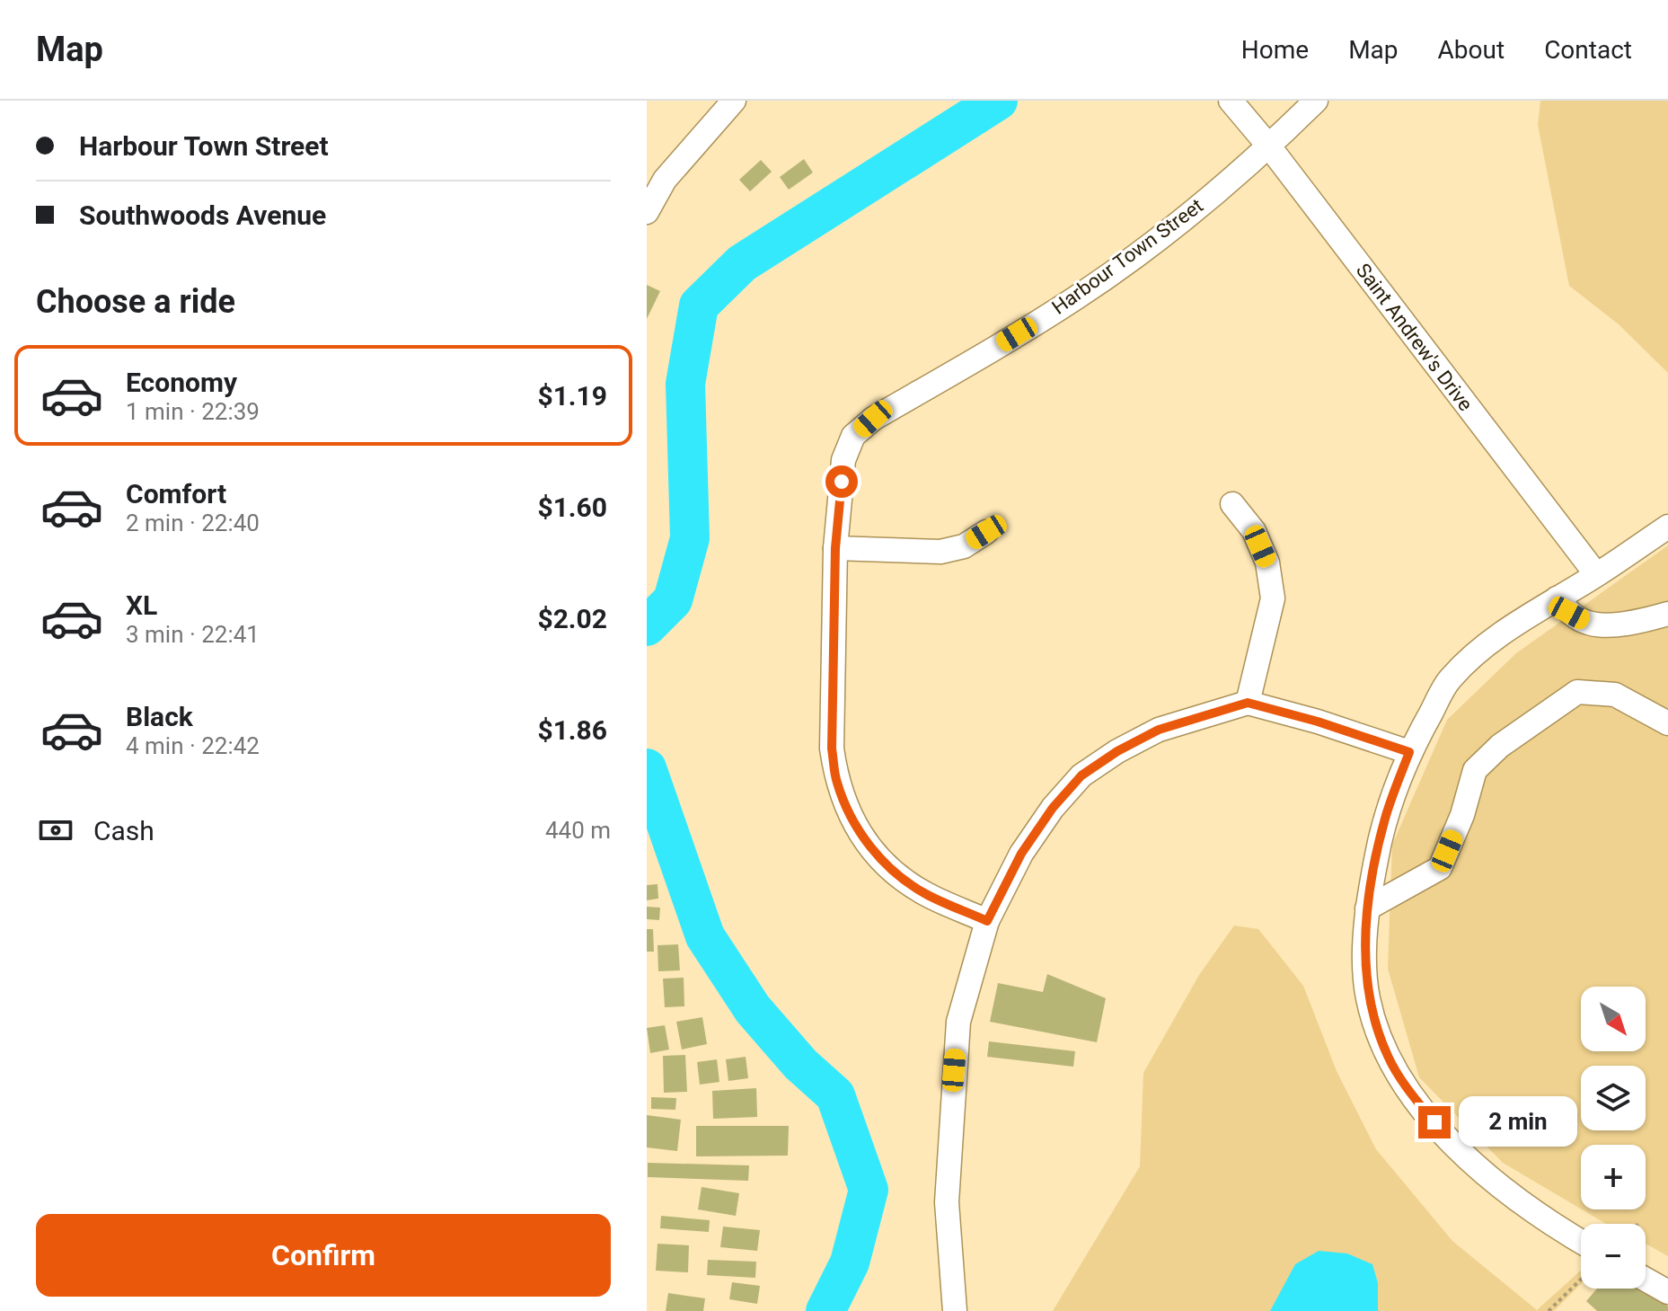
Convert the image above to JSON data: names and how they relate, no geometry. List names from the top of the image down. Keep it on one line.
{"streets":{"street":["Harbour Town Street","Saint Andrew's Drive"]},"crossings":[["Harbour Town Street","Saint Andrew's Drive"]],"north":"bottom right","page":{"header":"Map","nav":["Home","Map","About","Contact"],"banner":["Harbour Town Street","Southwoods Avenue"],"heading":"Choose a ride","list":[{"name":"Economy","note":"1 min · 22:39","value":"$1.19"},{"name":"Comfort","note":"2 min · 22:40","value":"$1.60"},{"name":"XL","note":"3 min · 22:41","value":"$2.02"},{"name":"Black","note":"4 min · 22:42","value":"$1.86"}],"pay":["Cash","440 m"],"map_buttons":["+","−"],"bubble":"2 min","buttons":"Confirm"}}
